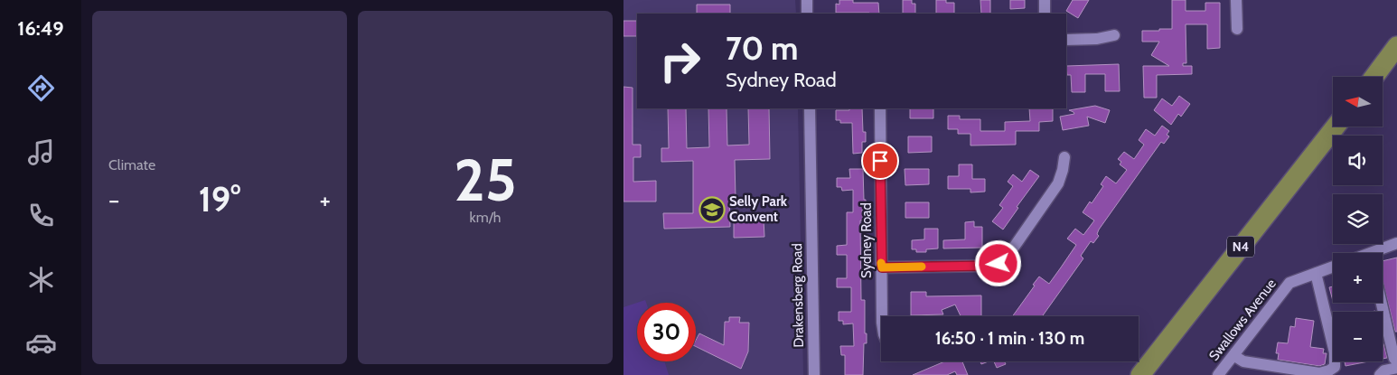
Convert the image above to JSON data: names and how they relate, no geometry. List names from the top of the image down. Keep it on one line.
{"streets":{"highway":["N4"],"street":["Sydney Road","Drakensberg Road","Swallows Avenue"]},"places":{"school or university":["Selly Park Convent"]},"north":"left","page":{"tabs":"16:49","tile":["Climate",["25","km/h"]],"turn":["70 m","Sydney Road"],"map_buttons":["+","−"],"heat":["−","19°","+"],"limit":"30","trip":"16:50 · 1 min · 130 m"}}
